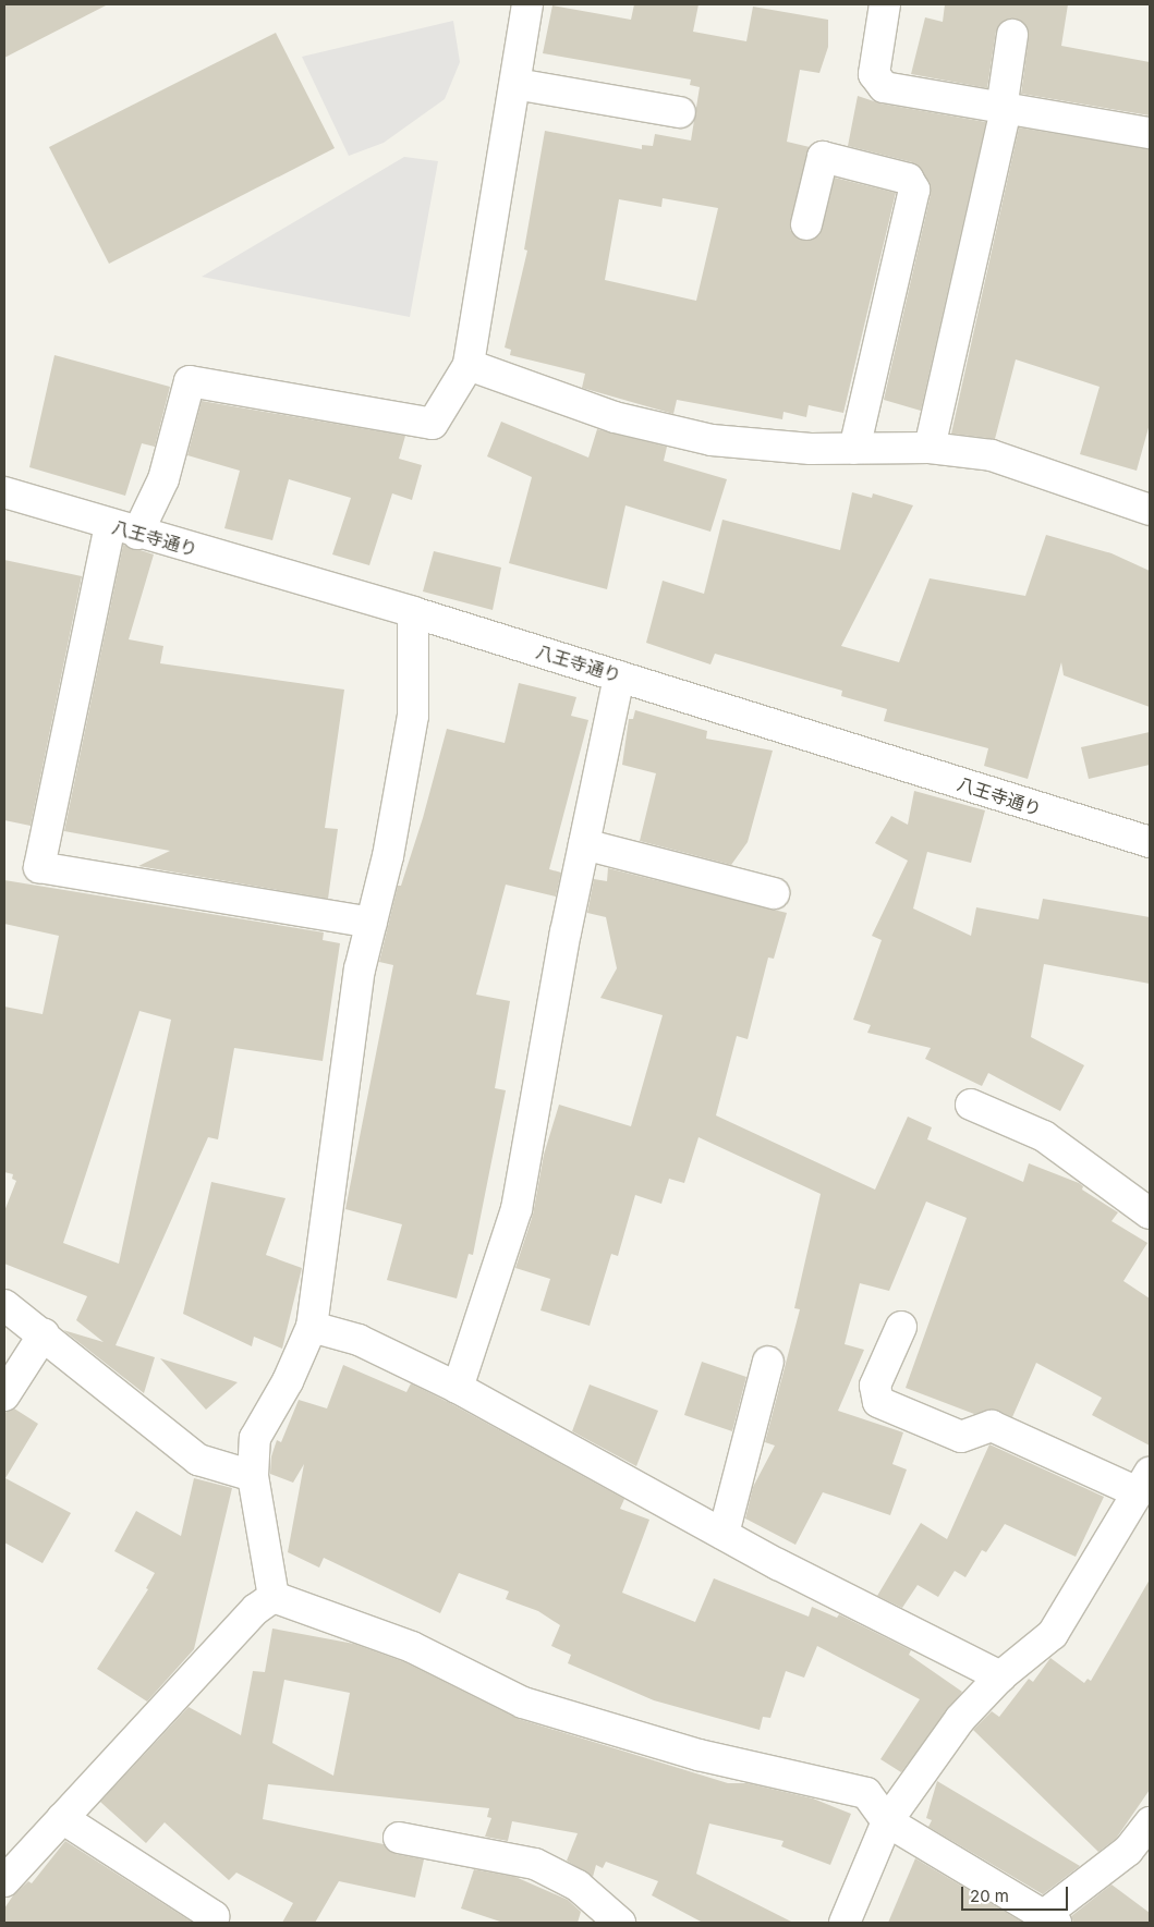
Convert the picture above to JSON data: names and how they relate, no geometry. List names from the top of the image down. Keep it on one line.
{"streets":{"street":["八王寺通り"]},"scale_bar":"20 m"}
